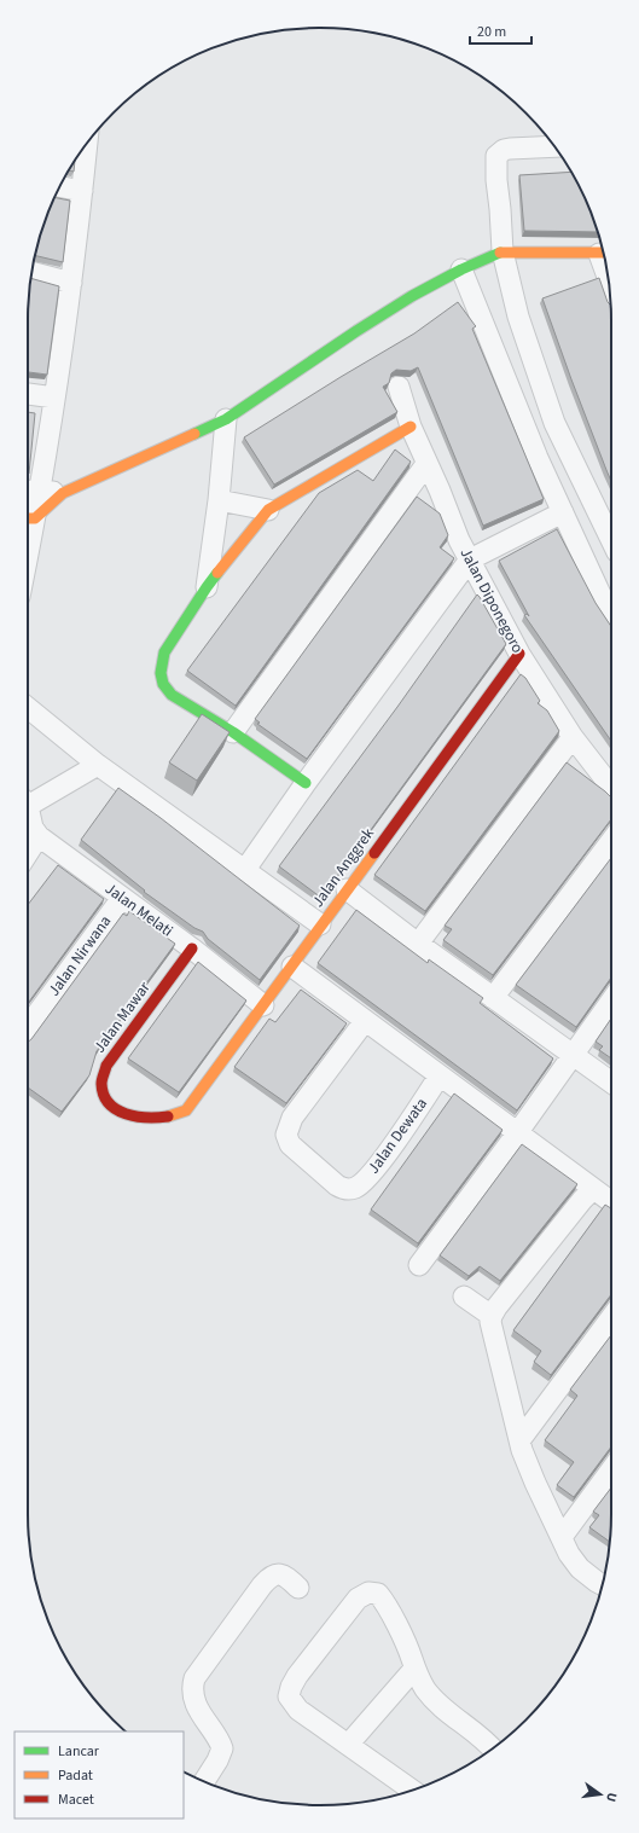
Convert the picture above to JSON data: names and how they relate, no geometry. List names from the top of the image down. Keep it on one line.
{"streets":{"street":["Jalan Diponegoro","Jalan Anggrek","Jalan Melati","Jalan Nirwana","Jalan Mawar","Jalan Dewata"]},"crossings":[["Jalan Diponegoro","Jalan Anggrek"],["Jalan Anggrek","Jalan Melati"],["Jalan Anggrek","Jalan Mawar"],["Jalan Melati","Jalan Nirwana"],["Jalan Melati","Jalan Mawar"]],"legend":["Lancar","Padat","Macet"],"scale_bar":"20 m","north":"right"}
